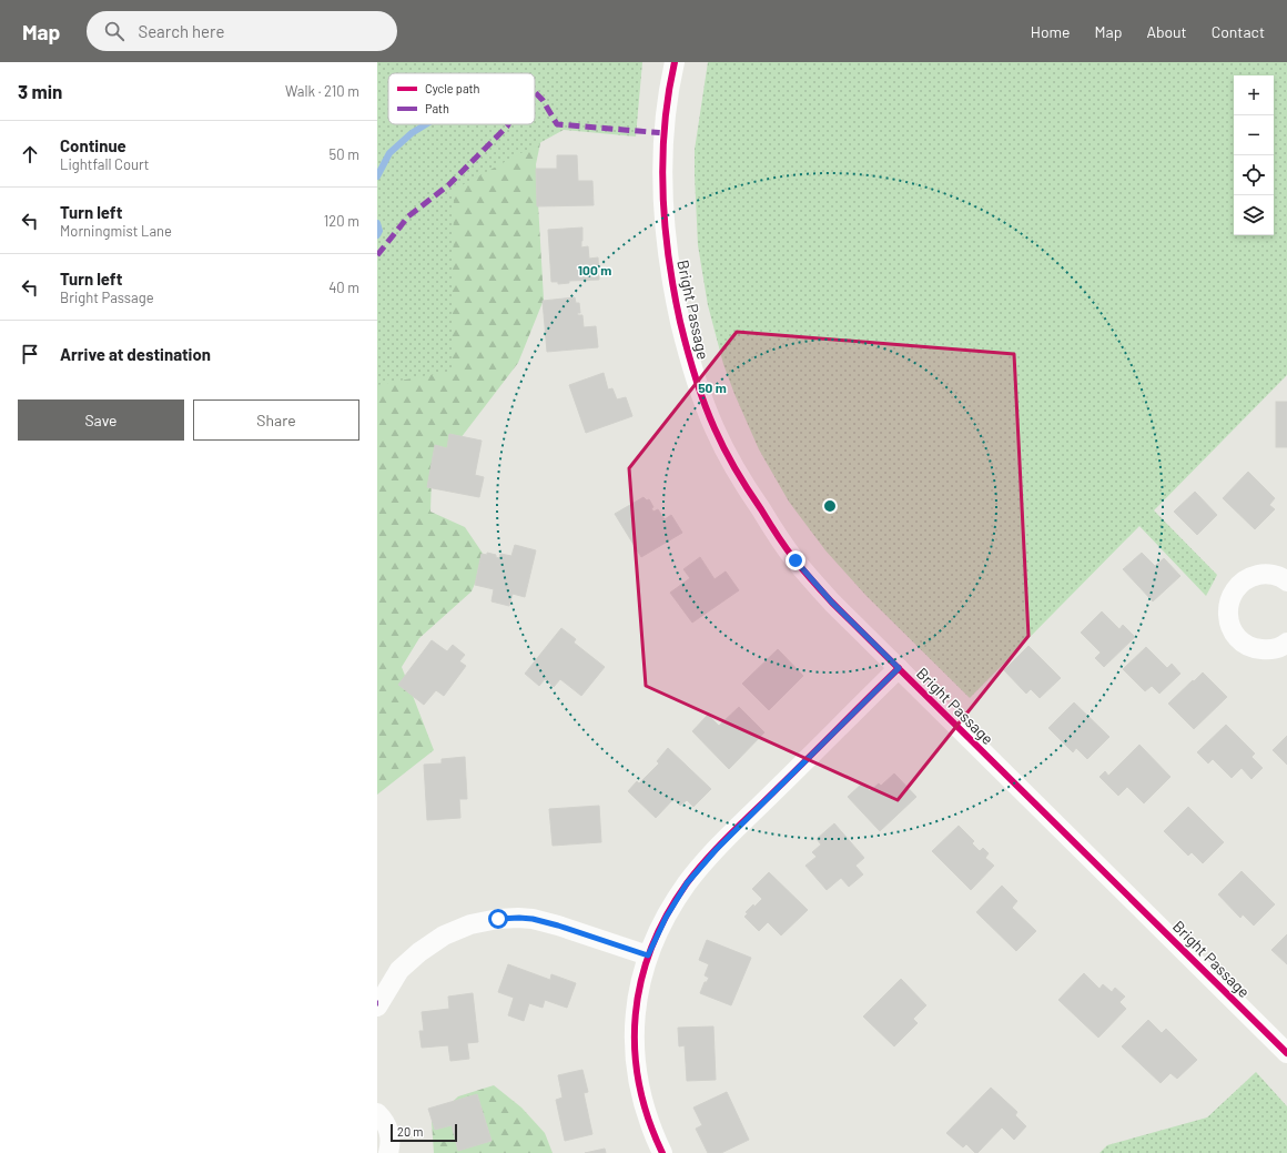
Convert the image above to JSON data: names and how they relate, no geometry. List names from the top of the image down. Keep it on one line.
{"streets":{"street":["Bright Passage"]},"legend":["Cycle path","Path"],"scale_bar":"20 m","page":{"header":"Map","search":"Search here","nav":["Home","Map","About","Contact"],"heading":["3 min","Walk · 210 m"],"map_buttons":["+","−"],"list":[["Continue","Lightfall Court","50 m"],["Turn left","Morningmist Lane","120 m"],["Turn left","Bright Passage","40 m"],"Arrive at destination"],"buttons":["Save","Share"],"scale":"20 m"},"rings":["100 m","50 m"]}
